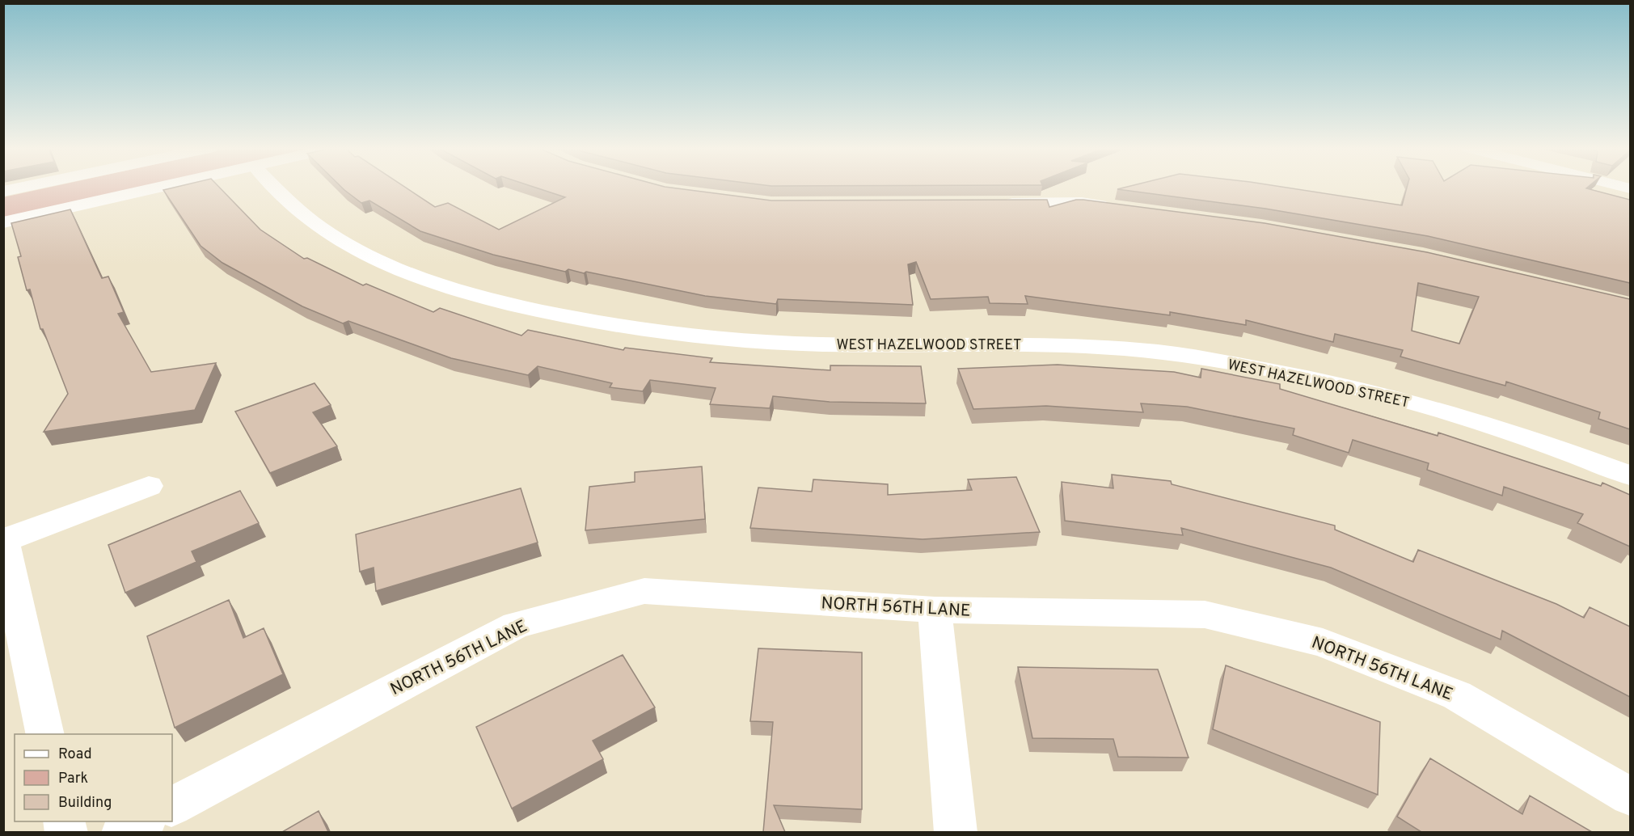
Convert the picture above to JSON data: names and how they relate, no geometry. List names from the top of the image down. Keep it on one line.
{"streets":{"street":["WEST HAZELWOOD STREET","NORTH 56TH LANE"]},"legend":["Road","Park","Building"]}
